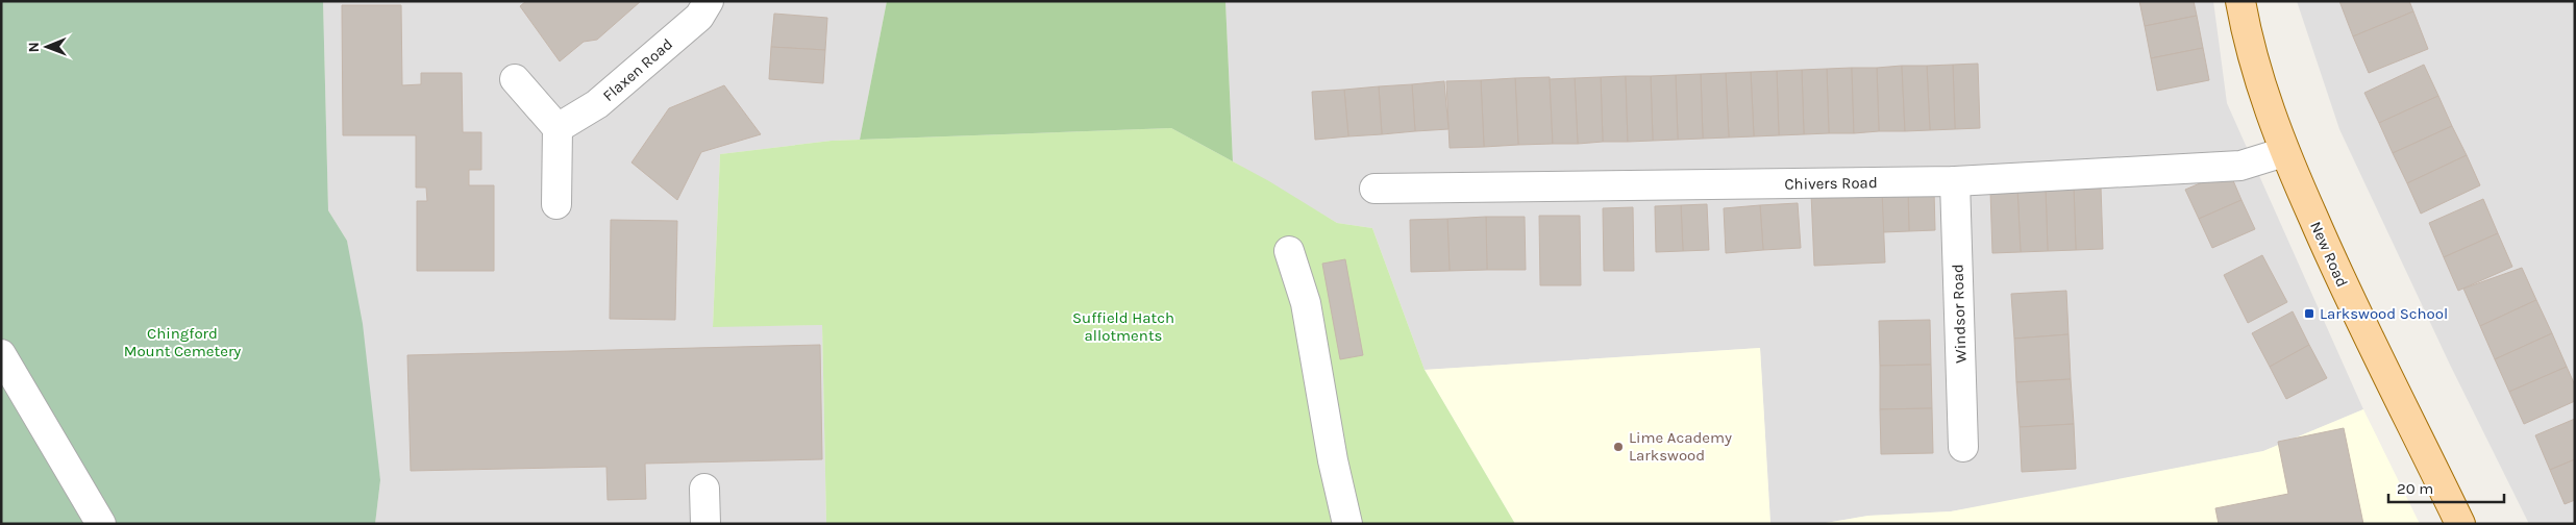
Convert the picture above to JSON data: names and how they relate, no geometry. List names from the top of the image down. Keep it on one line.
{"streets":{"main road":["New Road"],"street":["Flaxen Road","Chivers Road","Windsor Road"]},"crossings":[["Chivers Road","New Road"],["Chivers Road","Windsor Road"]],"parks":["Suffield Hatch allotments","Chingford Mount Cemetery"],"places":{"transit":["Larkswood School"],"other":["Lime Academy Larkswood"]},"scale_bar":"20 m","north":"left"}
